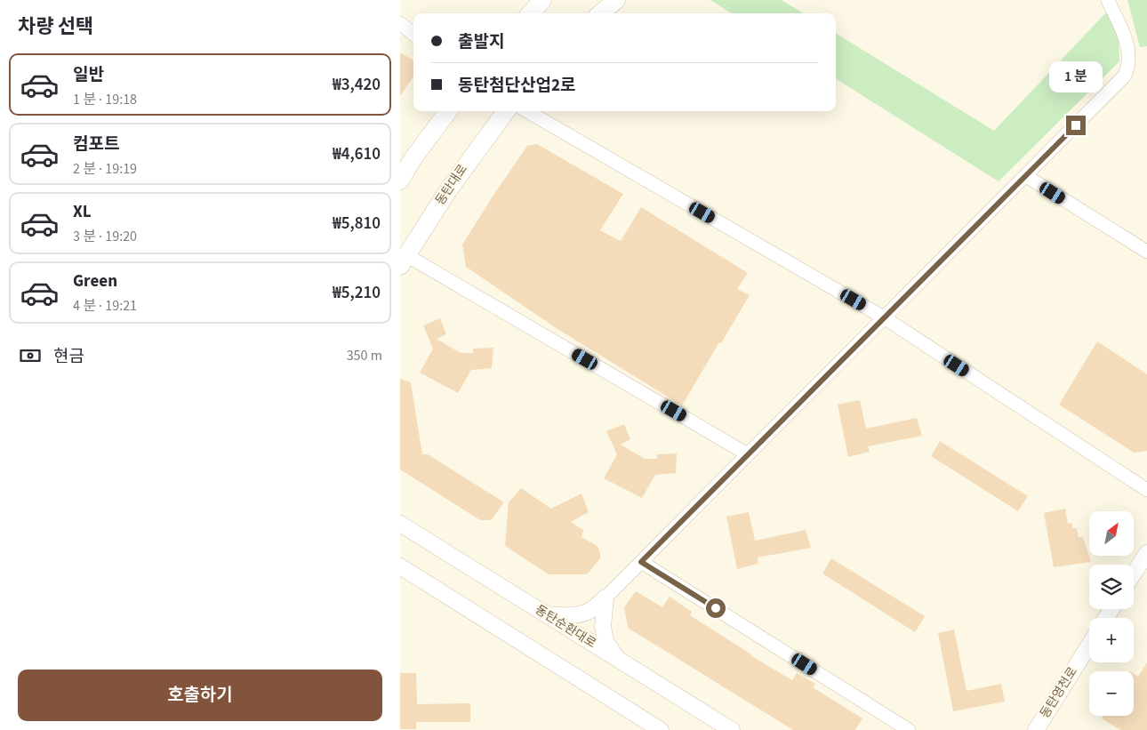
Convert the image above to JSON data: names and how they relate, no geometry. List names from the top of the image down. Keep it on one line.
{"streets":{"main road":["동탄대로"],"street":["동탄순환대로","동탄영천로"]},"north":"top right","page":{"heading":"차량 선택","banner":["출발지","동탄첨단산업2로"],"list":[{"name":"일반","note":"1 분 · 19:18","value":"₩3,420"},{"name":"컴포트","note":"2 분 · 19:19","value":"₩4,610"},{"name":"XL","note":"3 분 · 19:20","value":"₩5,810"},{"name":"Green","note":"4 분 · 19:21","value":"₩5,210"}],"bubble":"1 분","pay":["현금","350 m"],"map_buttons":["+","−"],"buttons":"호출하기"}}
